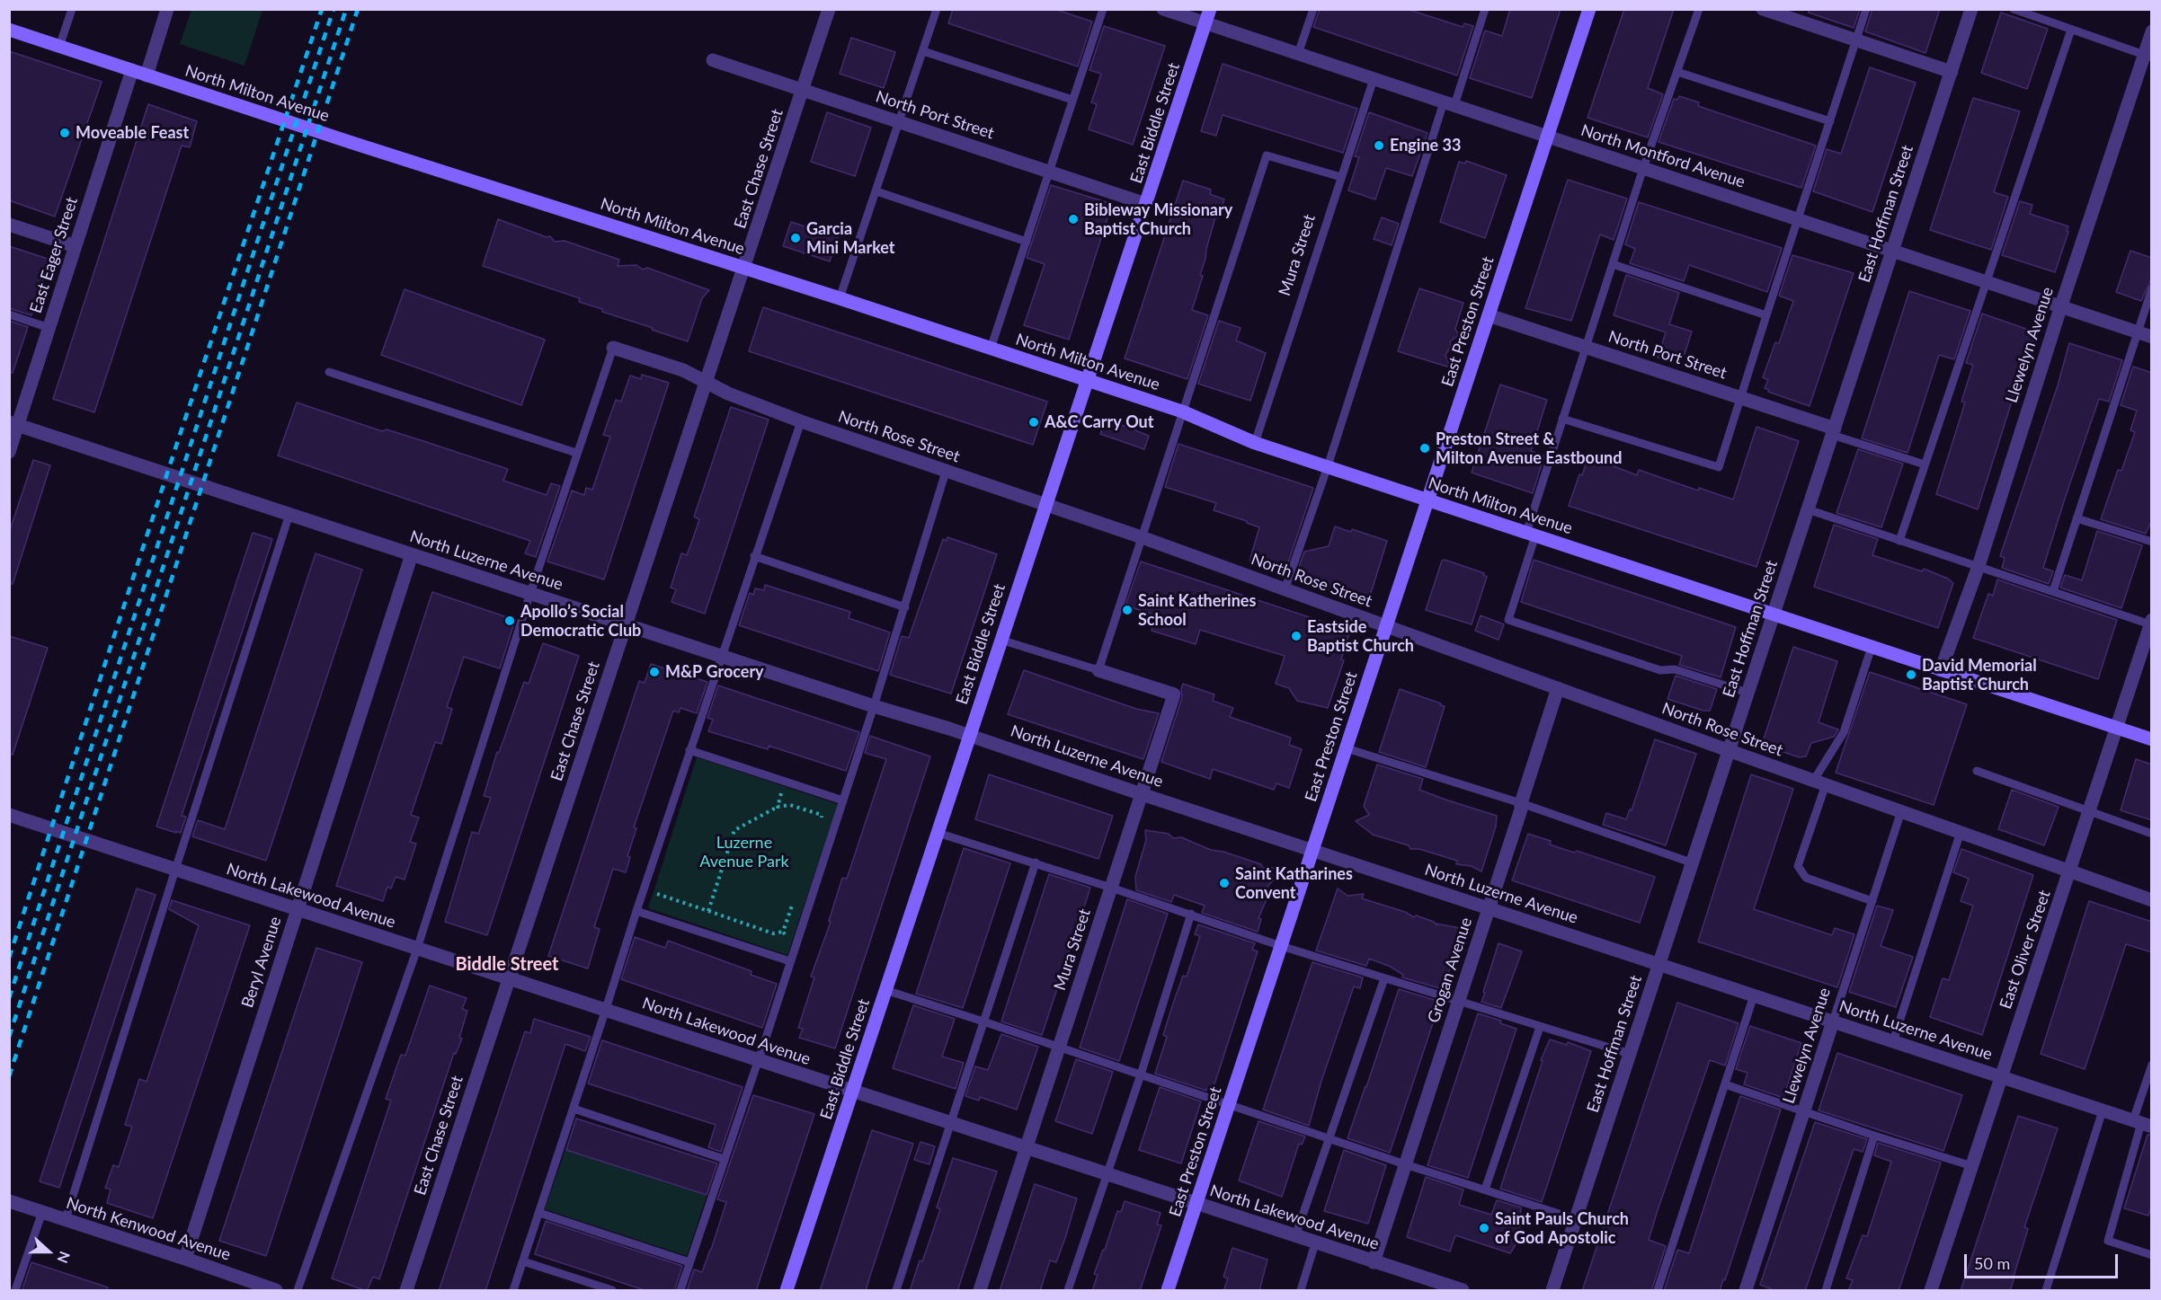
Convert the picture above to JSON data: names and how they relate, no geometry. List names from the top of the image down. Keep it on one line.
{"streets":{"street":["North Milton Avenue","North Port Street","East Biddle Street","North Montford Avenue","East Chase Street","East Hoffman Street","East Eager Street","Mura Street","East Preston Street","Llewelyn Avenue","North Rose Street","North Luzerne Avenue","North Lakewood Avenue","East Oliver Street","Beryl Avenue","Grogan Avenue","North Kenwood Avenue"]},"crossings":[["North Milton Avenue","East Biddle Street"],["North Milton Avenue","East Chase Street"],["North Milton Avenue","East Hoffman Street"],["North Milton Avenue","East Eager Street"],["North Milton Avenue","Mura Street"],["North Milton Avenue","East Preston Street"],["North Milton Avenue","Llewelyn Avenue"],["North Milton Avenue","East Oliver Street"],["North Port Street","East Biddle Street"],["North Port Street","East Chase Street"],["North Port Street","East Hoffman Street"],["North Port Street","East Preston Street"],["East Biddle Street","North Montford Avenue"],["East Biddle Street","North Rose Street"],["East Biddle Street","North Luzerne Avenue"],["East Biddle Street","North Lakewood Avenue"],["North Montford Avenue","East Hoffman Street"],["North Montford Avenue","Mura Street"],["North Montford Avenue","East Preston Street"],["North Montford Avenue","Llewelyn Avenue"],["East Chase Street","North Rose Street"],["East Chase Street","North Luzerne Avenue"],["East Chase Street","North Lakewood Avenue"],["East Hoffman Street","North Rose Street"],["East Hoffman Street","North Luzerne Avenue"],["East Eager Street","North Luzerne Avenue"],["Mura Street","North Luzerne Avenue"],["Mura Street","North Lakewood Avenue"],["East Preston Street","North Rose Street"],["East Preston Street","North Luzerne Avenue"],["East Preston Street","North Lakewood Avenue"],["Llewelyn Avenue","North Rose Street"],["Llewelyn Avenue","North Luzerne Avenue"],["North Rose Street","East Oliver Street"],["North Rose Street","Grogan Avenue"],["North Luzerne Avenue","East Oliver Street"],["North Luzerne Avenue","Beryl Avenue"],["North Luzerne Avenue","Grogan Avenue"],["North Lakewood Avenue","Beryl Avenue"],["North Lakewood Avenue","Grogan Avenue"],["Beryl Avenue","North Kenwood Avenue"]],"districts":["Biddle Street"],"parks":["Luzerne Avenue Park"],"places":["Moveable Feast","Engine 33","Bibleway Missionary Baptist Church","Garcia Mini Market","A&C Carry Out","Preston Street & Milton Avenue Eastbound","Saint Katherines School","Apollo’s Social Democratic Club","Eastside Baptist Church","M&P Grocery","David Memorial Baptist Church","Saint Katharines Convent","Saint Pauls Church of God Apostolic"],"scale_bar":"50 m","north":"right"}
